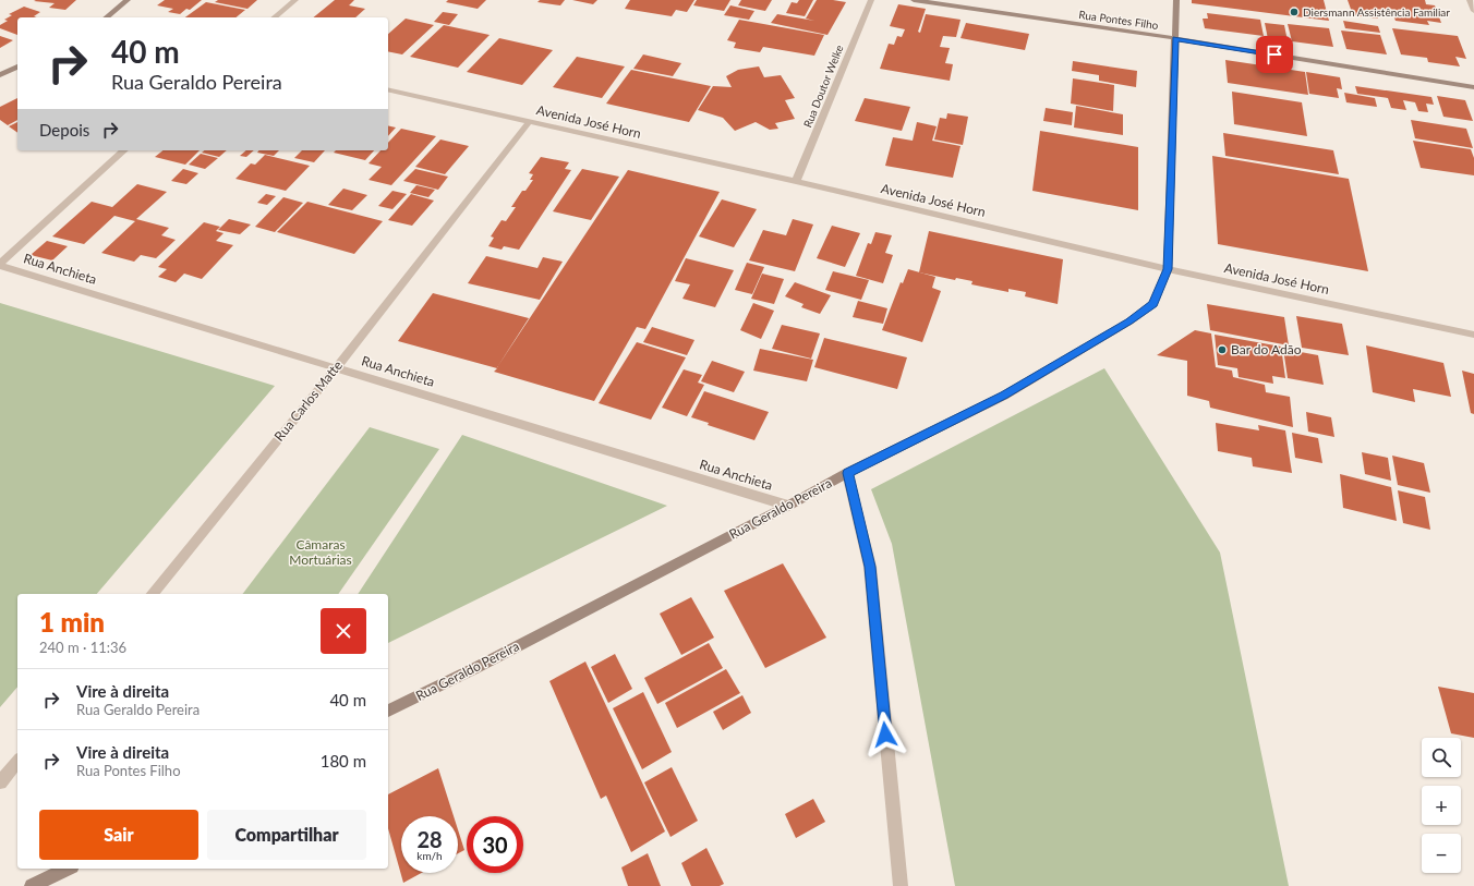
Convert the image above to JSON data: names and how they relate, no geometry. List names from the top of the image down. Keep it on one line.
{"streets":{"main road":["Rua Pontes Filho","Rua Geraldo Pereira"],"street":["Rua Doutor Welke","Avenida José Horn","Rua Anchieta","Rua Carlos Matte"]},"crossings":[["Rua Pontes Filho","Rua Geraldo Pereira"],["Rua Doutor Welke","Avenida José Horn"],["Avenida José Horn","Rua Carlos Matte"],["Avenida José Horn","Rua Geraldo Pereira"],["Rua Anchieta","Rua Carlos Matte"],["Rua Anchieta","Rua Geraldo Pereira"]],"parks":["Câmaras Mortuárias"],"places":["Diersmann Assistência Familiar","Bar do Adão"],"page":{"turn":["40 m","Rua Geraldo Pereira"],"then":"Depois","heading":["1 min","240 m · 11:36"],"list":[{"name":"Vire à direita","note":"Rua Geraldo Pereira","value":"40 m"},{"name":"Vire à direita","note":"Rua Pontes Filho","value":"180 m"}],"map_buttons":["+","−"],"buttons":["Sair","Compartilhar"],"speed":"28 km/h","limit":"30"}}
